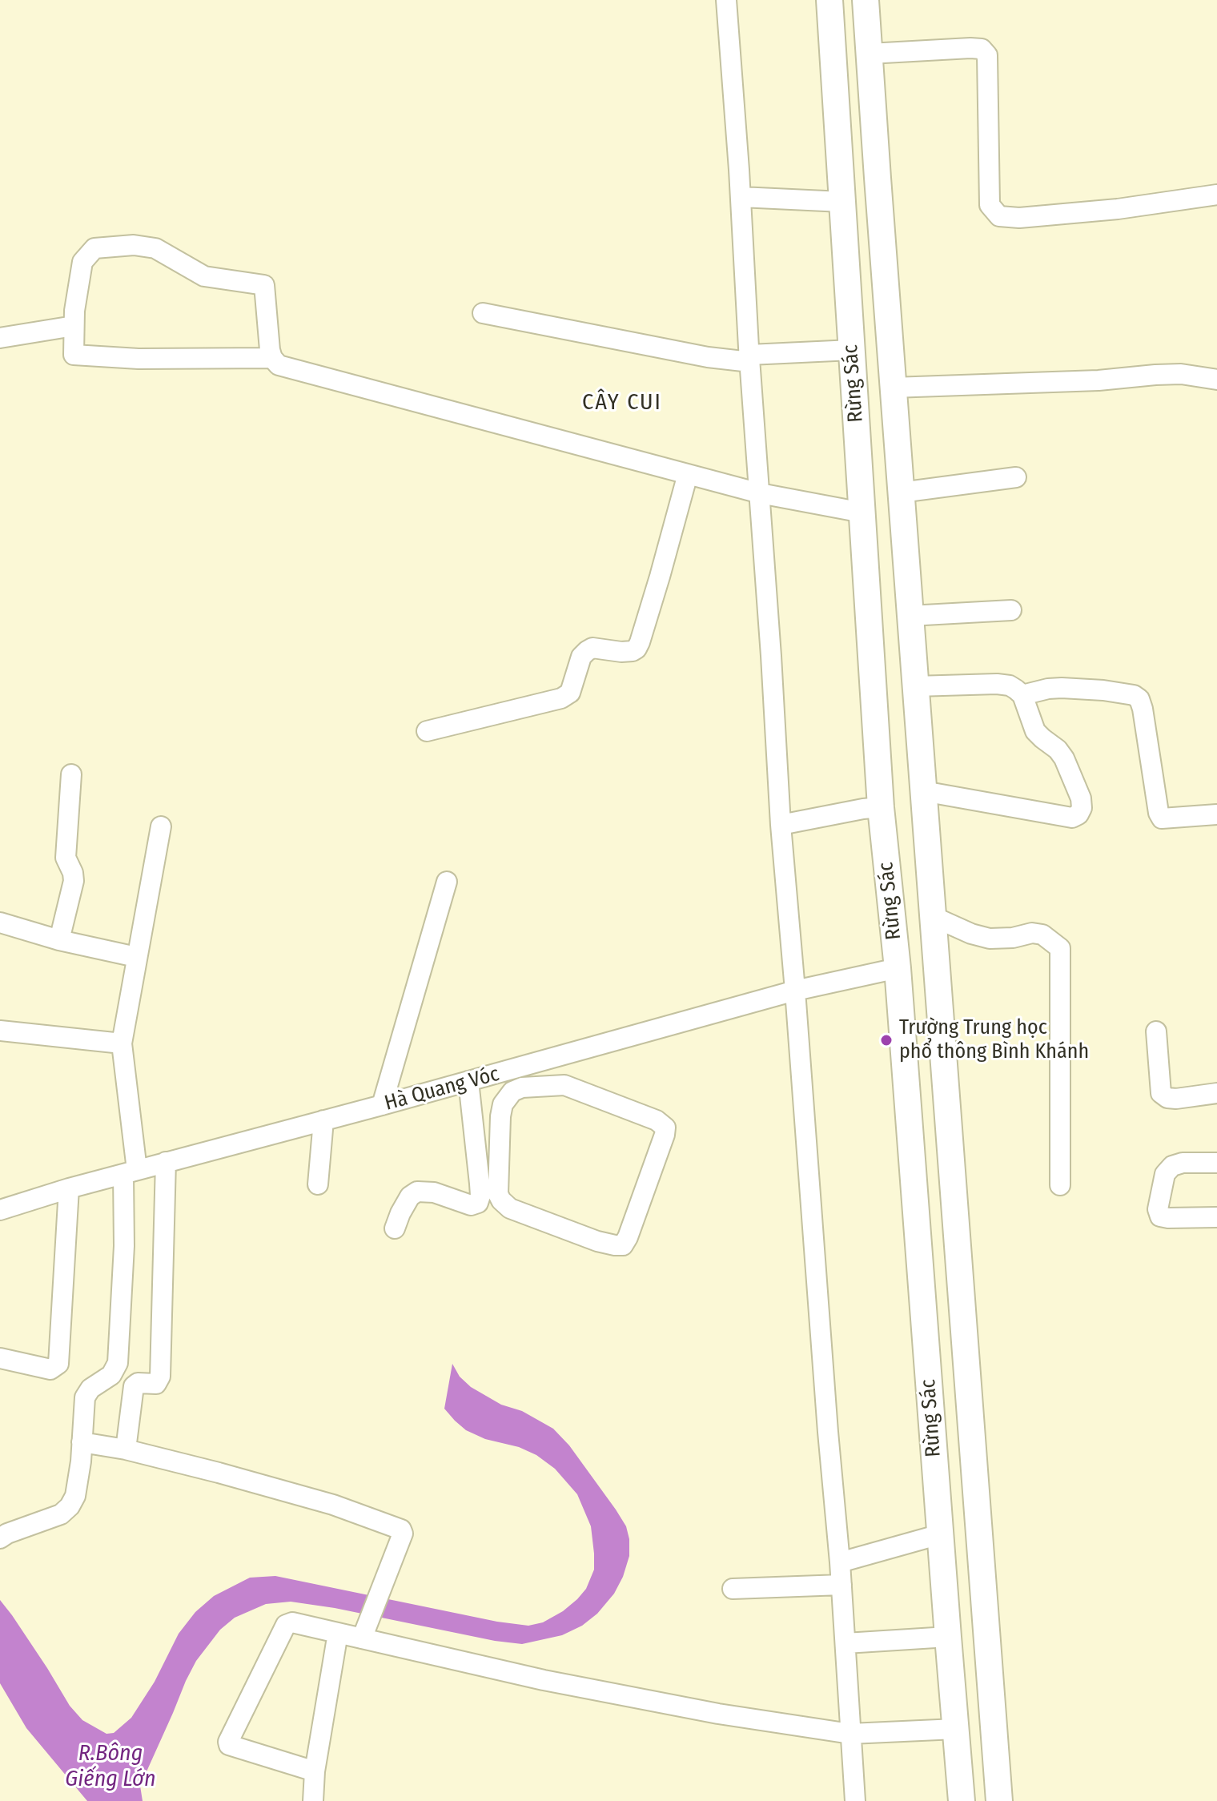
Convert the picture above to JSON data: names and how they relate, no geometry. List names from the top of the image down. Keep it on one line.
{"streets":{"main road":["Rừng Sác"],"street":["Hà Quang Vóc"]},"crossings":[["Rừng Sác","Hà Quang Vóc"]],"districts":["CÂY CUI"],"water":["R.Bông Giếng Lớn"],"places":["Trường Trung học phổ thông Bình Khánh"]}
